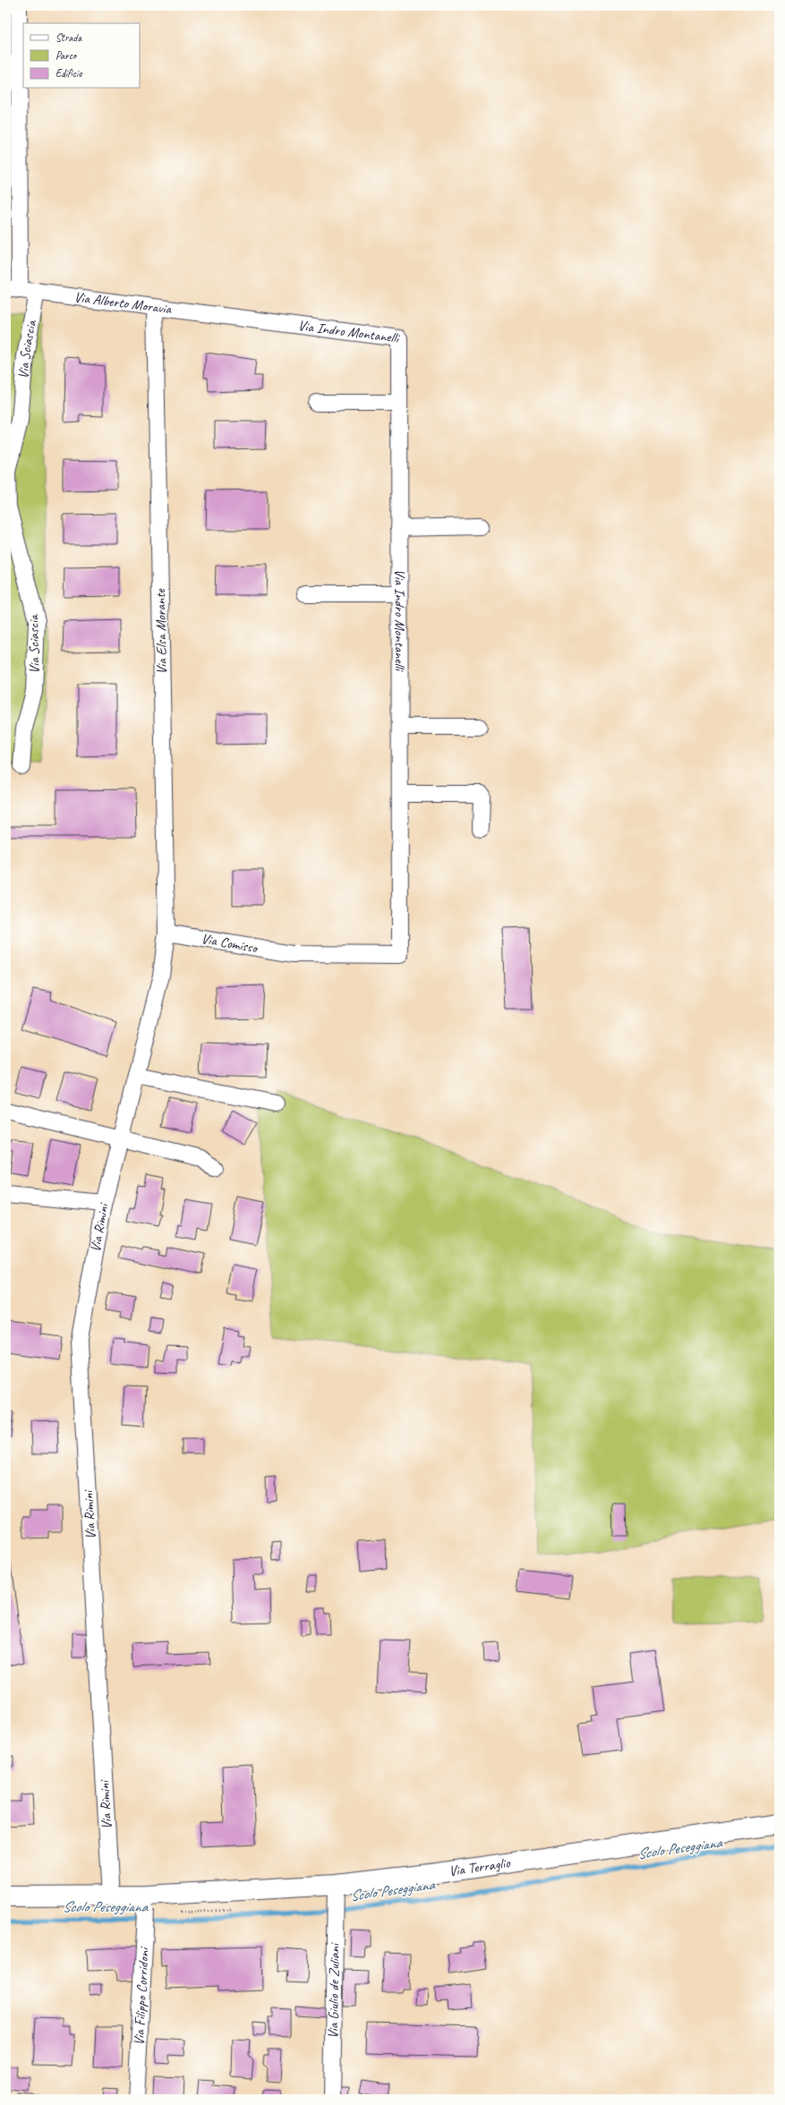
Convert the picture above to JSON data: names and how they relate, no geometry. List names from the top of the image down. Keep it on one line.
{"streets":{"main road":["Via Terraglio"],"street":["Via Alberto Moravia","Via Indro Montanelli","Via Sciascia","Via Elsa Morante","Via Comisso","Via Rimini","Via Giulio de Zuliani","Via Filippo Corridoni"]},"crossings":[["Via Alberto Moravia","Via Indro Montanelli"],["Via Alberto Moravia","Via Sciascia"],["Via Alberto Moravia","Via Elsa Morante"],["Via Indro Montanelli","Via Comisso"],["Via Elsa Morante","Via Comisso"],["Via Elsa Morante","Via Rimini"],["Via Rimini","Via Terraglio"],["Via Terraglio","Via Giulio de Zuliani"],["Via Terraglio","Via Filippo Corridoni"]],"water":["Scolo Peseggiana"],"legend":["Strada","Parco","Edificio"]}
